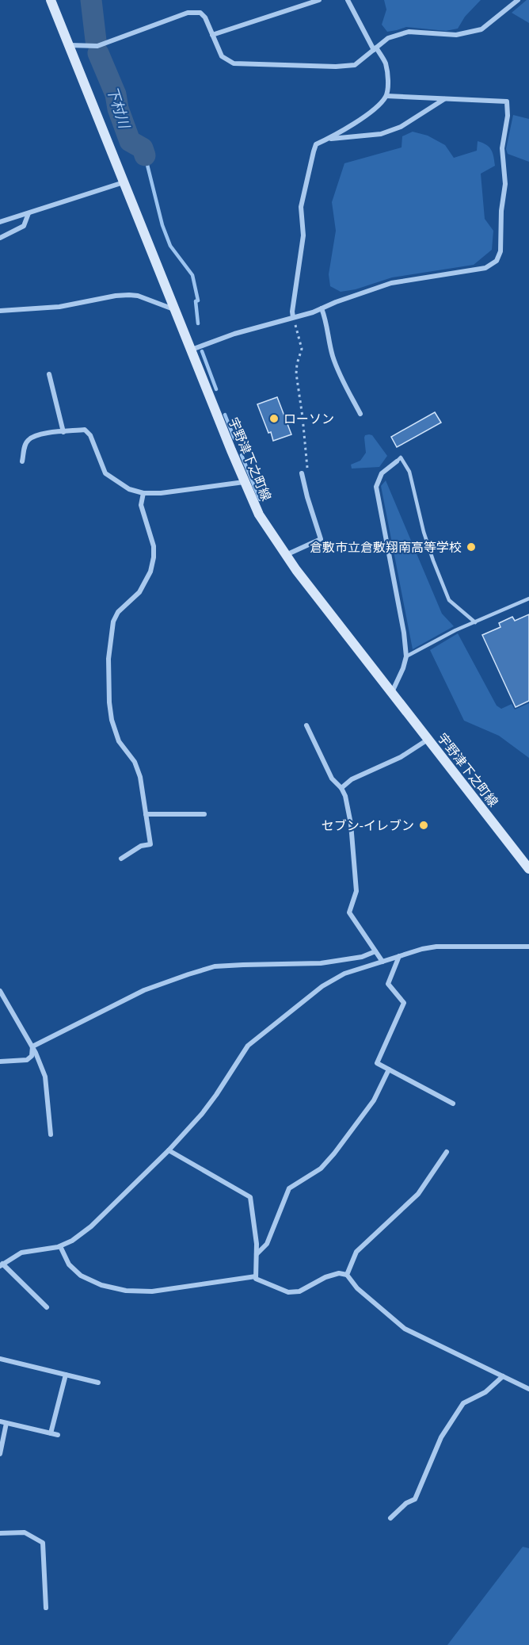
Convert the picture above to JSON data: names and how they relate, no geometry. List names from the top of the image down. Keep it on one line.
{"streets":{"main road":["宇野津下之町線"]},"water":["下村川"],"places":["ローソン","倉敷市立倉敷翔南高等学校","セブン-イレブン"]}
